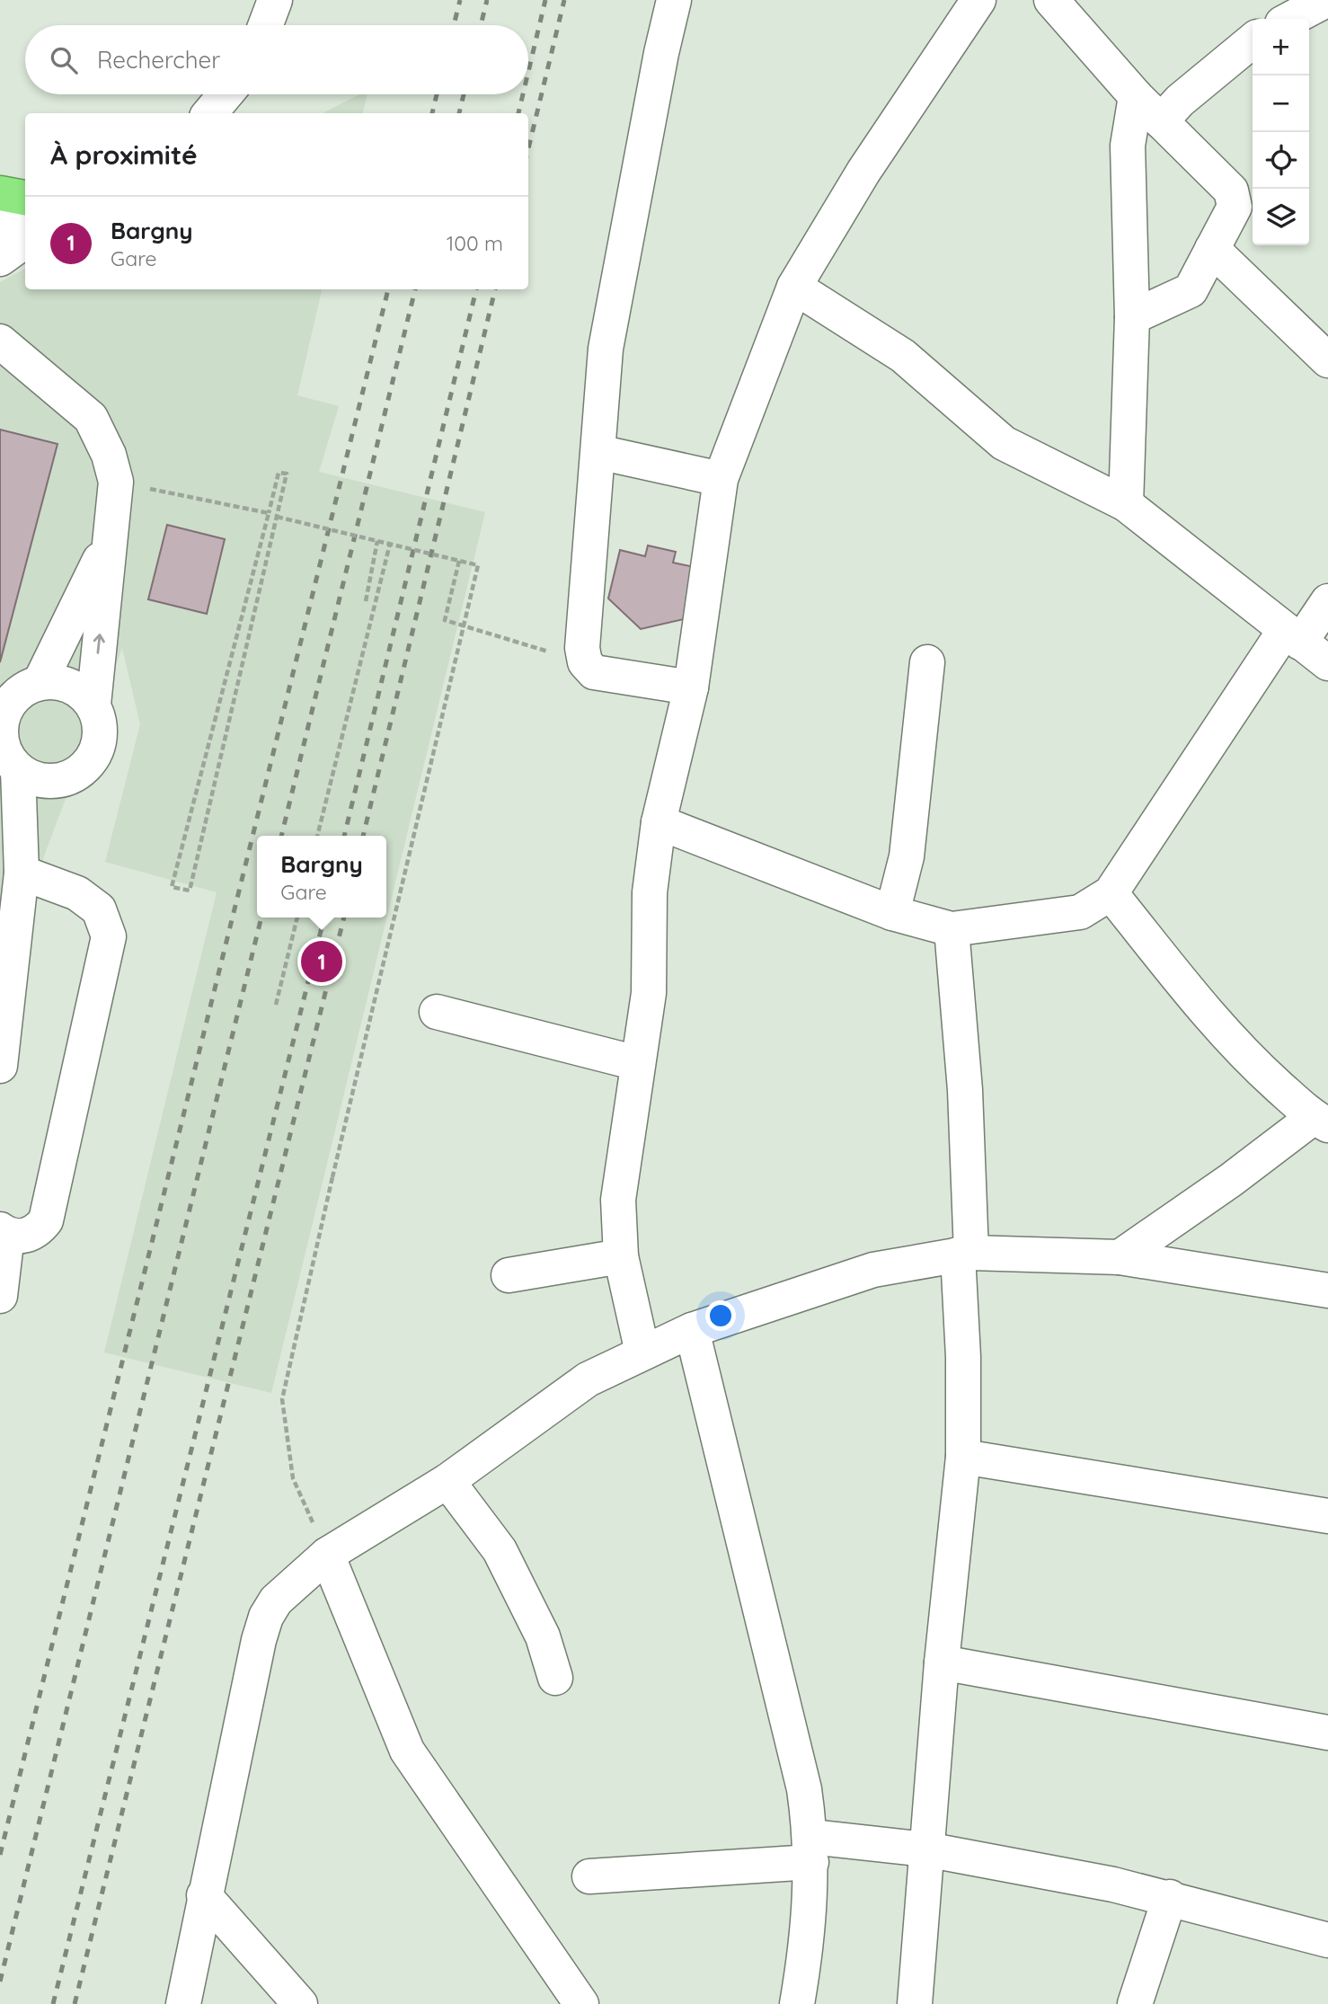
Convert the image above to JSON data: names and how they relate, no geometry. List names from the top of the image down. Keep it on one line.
{"page":{"map_buttons":["+","−"],"search":"Rechercher","heading":"À proximité","list":[{"mark":"1","name":"Bargny","note":"Gare","value":"100 m"}],"popup":["Bargny","Gare"],"pins":"1"}}
